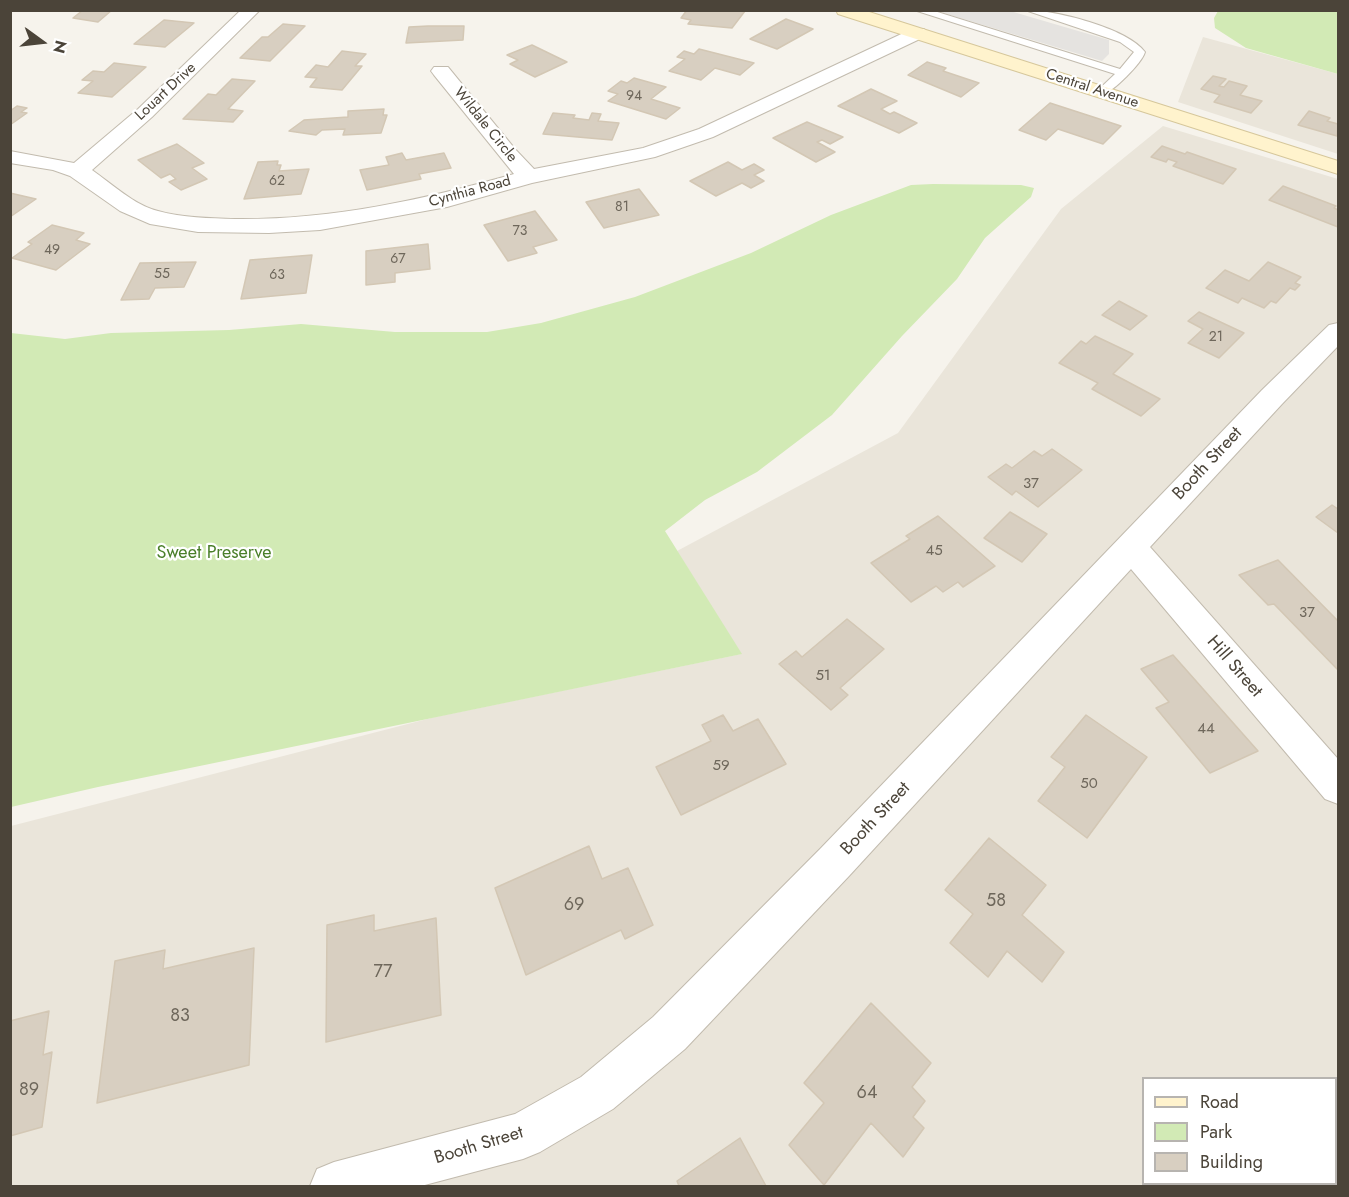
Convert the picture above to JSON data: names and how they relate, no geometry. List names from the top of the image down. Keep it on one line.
{"streets":{"main road":["Central Avenue"],"street":["Louart Drive","Wildale Circle","Cynthia Road","Booth Street","Hill Street"]},"crossings":[["Central Avenue","Cynthia Road"],["Louart Drive","Cynthia Road"],["Wildale Circle","Cynthia Road"],["Booth Street","Hill Street"]],"parks":["Sweet Preserve"],"house_numbers":["94","62","81","73","49","67","55","63","21","37","45","37","51","44","59","50","58","69","77","83","89","64"],"legend":["Road","Park","Building"],"north":"right"}
